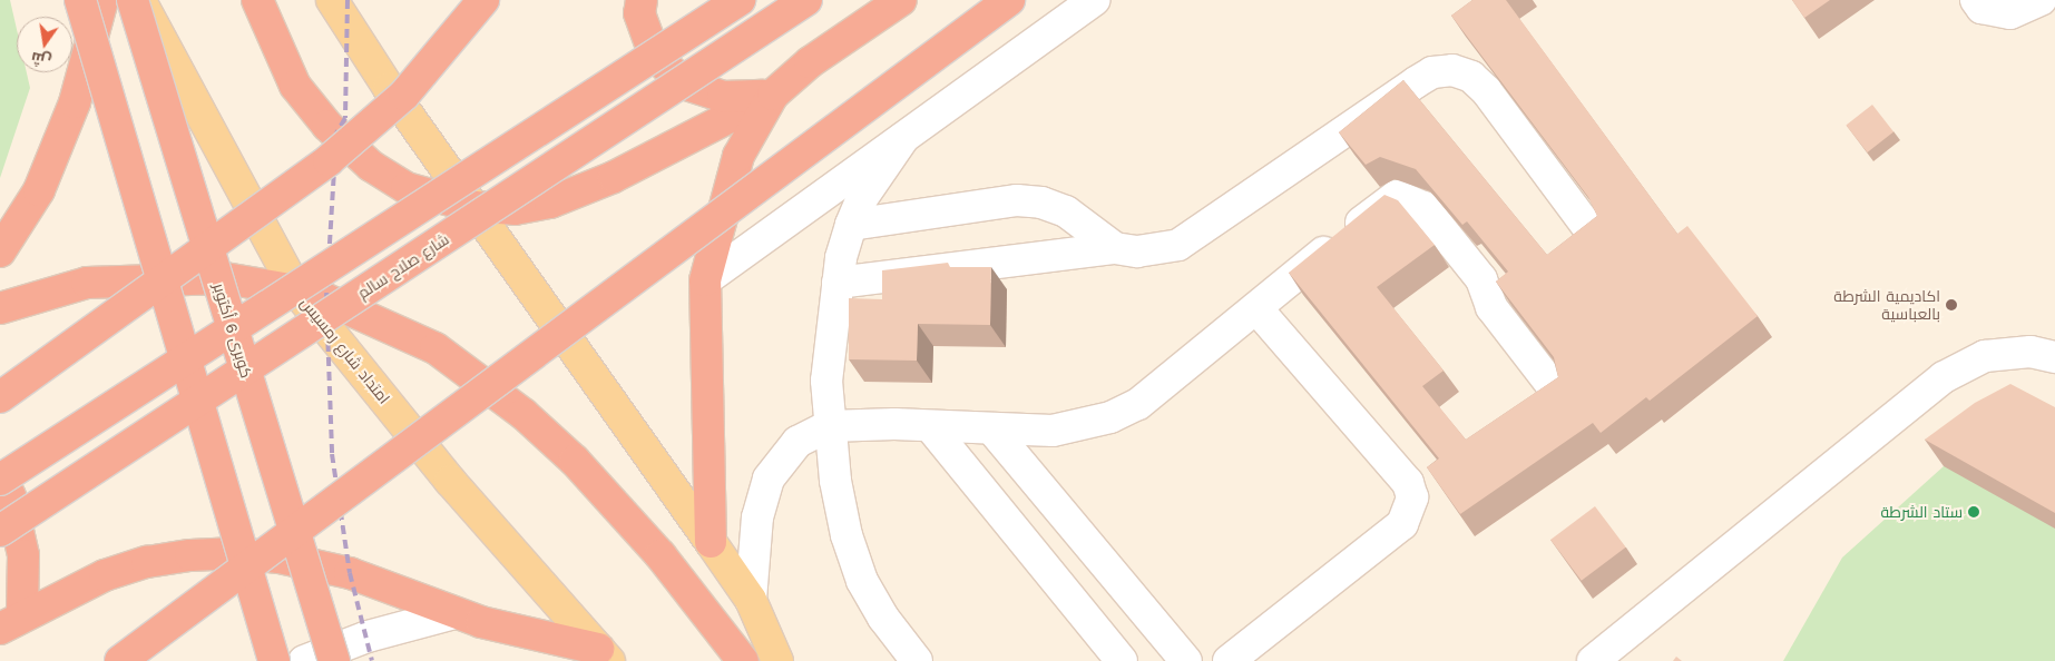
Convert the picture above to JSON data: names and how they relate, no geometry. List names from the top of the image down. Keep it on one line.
{"streets":{"highway":["شارع صلاح سالم","كوبرى 6 أكتوبر"],"main road":["امتداد شارع رمسيس"]},"places":["اكاديمية الشرطة بالعباسية","ستاد الشرطة"],"north":"bottom"}
